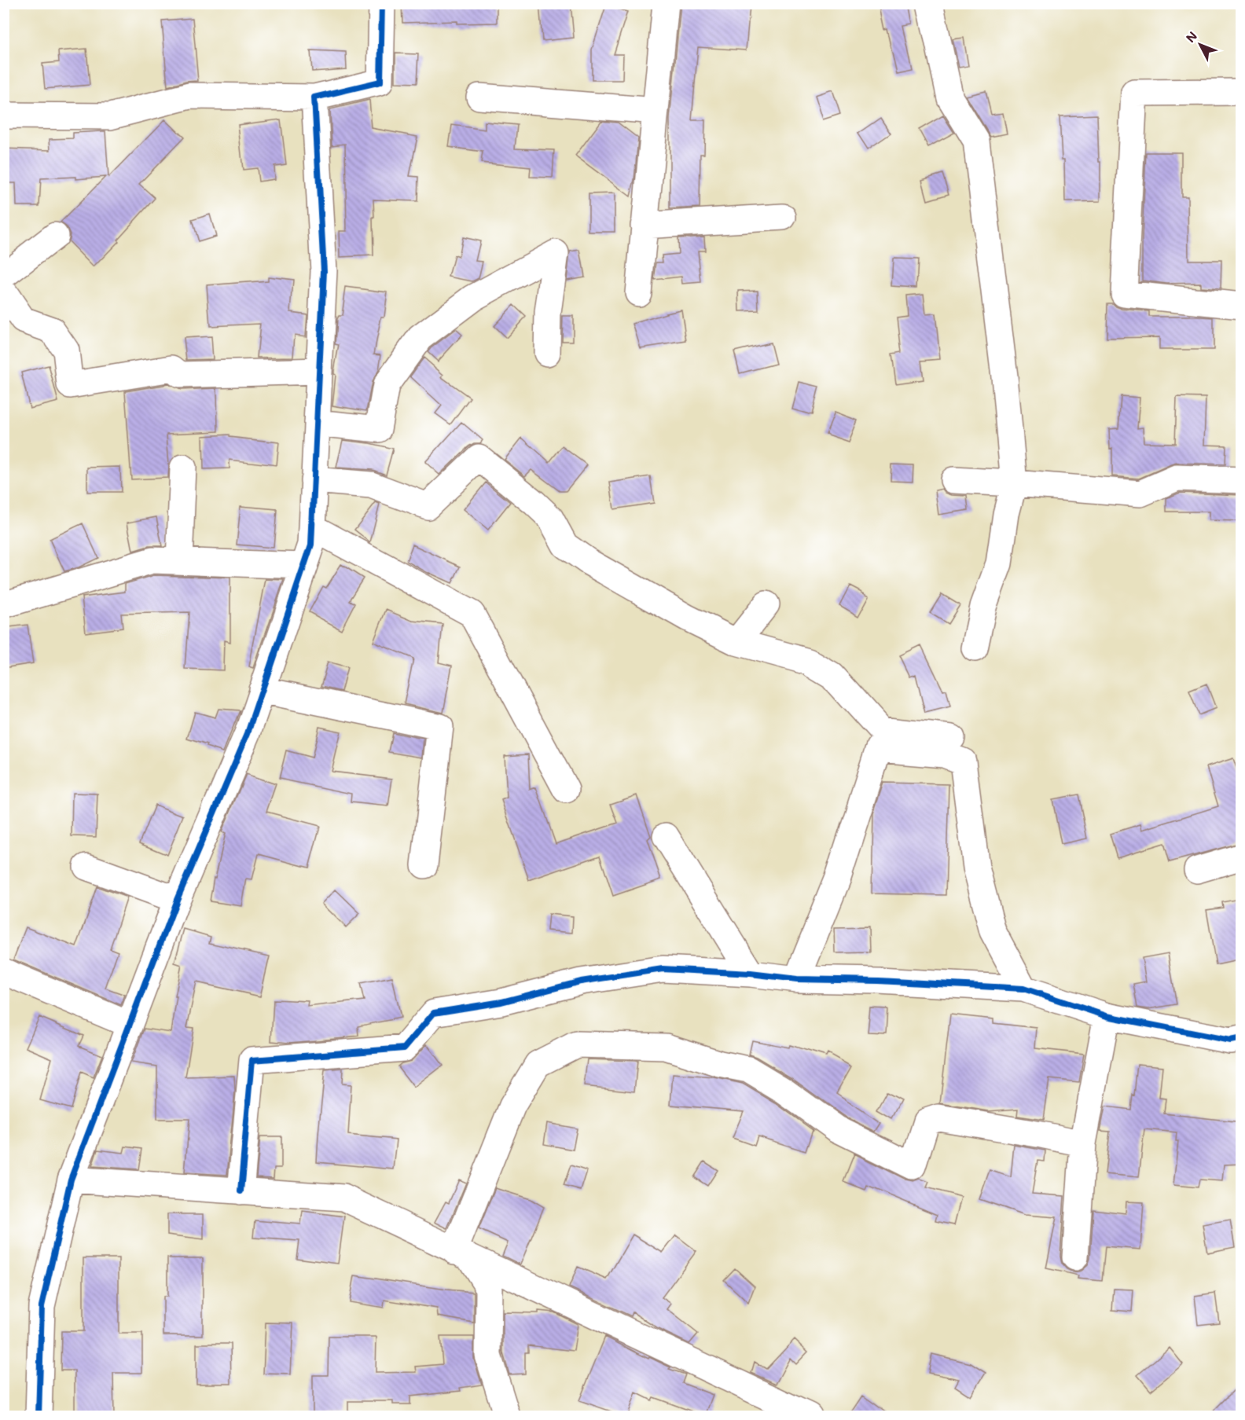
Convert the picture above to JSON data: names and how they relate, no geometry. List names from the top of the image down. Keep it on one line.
{"north":"top left"}
